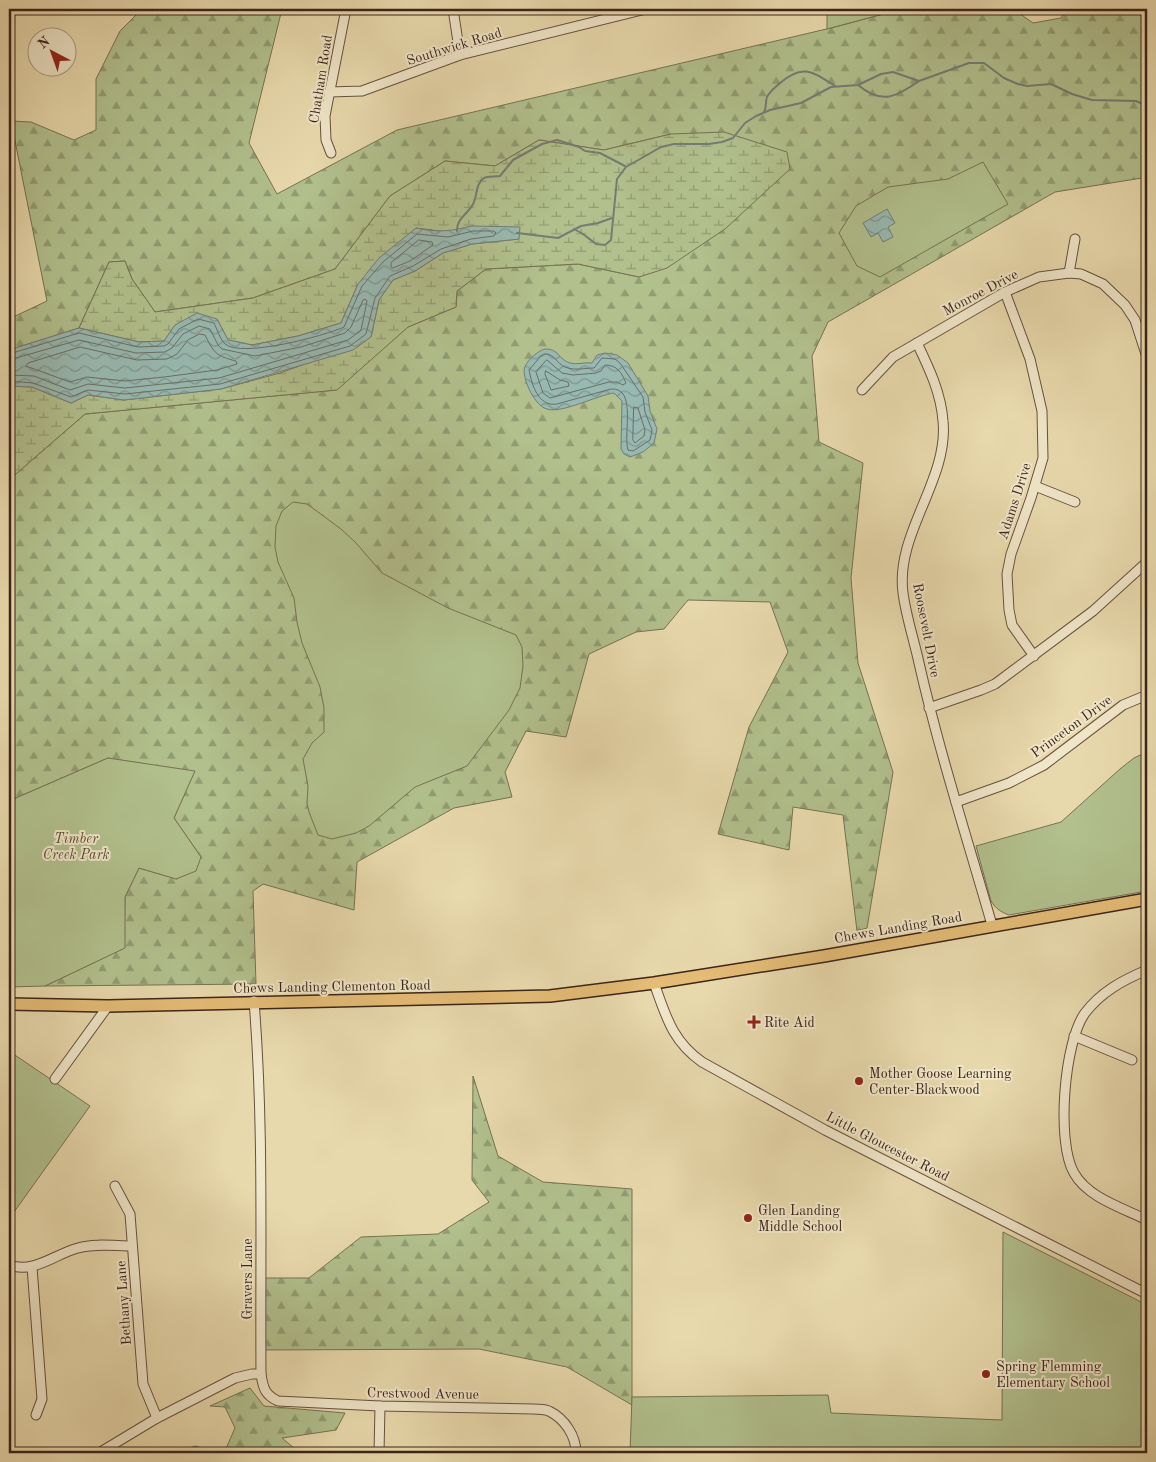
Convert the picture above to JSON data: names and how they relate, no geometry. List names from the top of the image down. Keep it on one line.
{"streets":{"main road":["Chews Landing Road","Chews Landing Clementon Road"],"street":["Southwick Road","Chatham Road","Monroe Drive","Adams Drive","Roosevelt Drive","Princeton Drive","Little Gloucester Road","Gravers Lane","Bethany Lane","Crestwood Avenue"]},"crossings":[["Southwick Road","Chatham Road"],["Monroe Drive","Adams Drive"],["Monroe Drive","Roosevelt Drive"],["Roosevelt Drive","Princeton Drive"],["Roosevelt Drive","Chews Landing Road"],["Chews Landing Road","Chews Landing Clementon Road"],["Chews Landing Road","Little Gloucester Road"],["Chews Landing Clementon Road","Little Gloucester Road"],["Chews Landing Clementon Road","Gravers Lane"],["Gravers Lane","Crestwood Avenue"]],"parks":["Timber Creek Park"],"places":{"health":["Rite Aid"],"other":["Mother Goose Learning Center-Blackwood","Glen Landing Middle School","Spring Flemming Elementary School"]},"north":"top left"}
